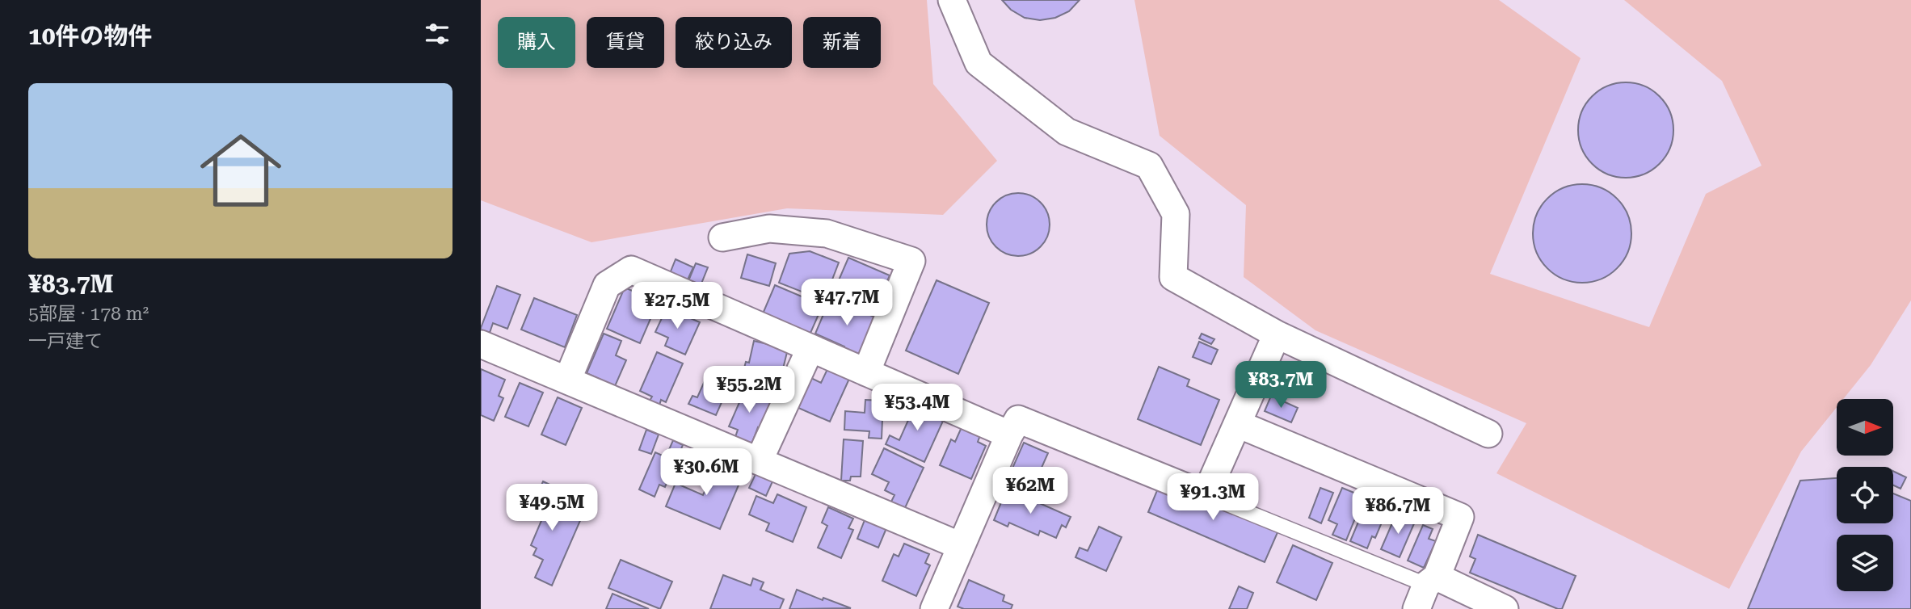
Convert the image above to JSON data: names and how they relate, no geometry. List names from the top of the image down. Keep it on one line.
{"north":"right","page":{"heading":"10件の物件","chip":["購入","賃貸","絞り込み","新着"],"list":[{"name":"¥83.7M","note":"5部屋 · 178 m² · 一戸建て"}],"price":["¥47.7M","¥27.5M","¥83.7M","¥55.2M","¥53.4M","¥30.6M","¥62M","¥91.3M","¥49.5M","¥86.7M"]}}
